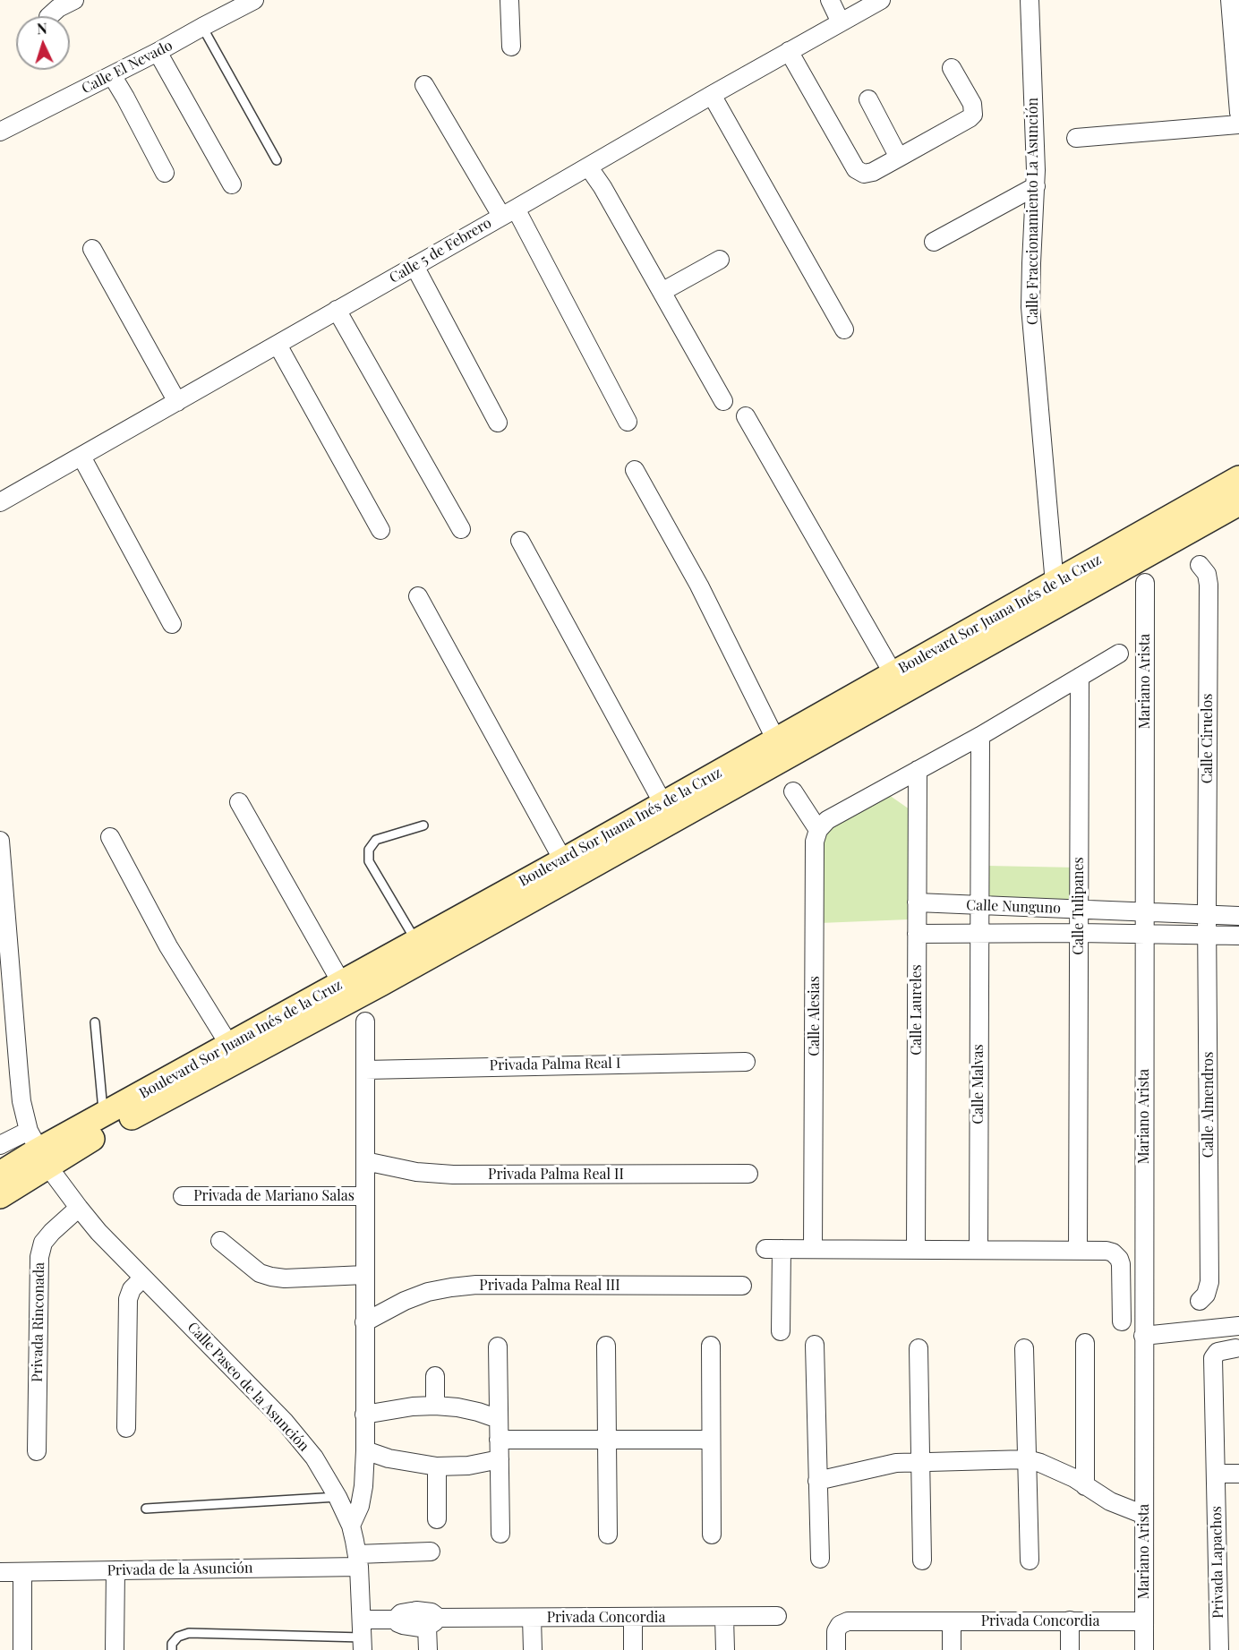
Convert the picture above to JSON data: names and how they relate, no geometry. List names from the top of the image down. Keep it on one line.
{"streets":{"main road":["Boulevard Sor Juana Inés de la Cruz"],"street":["Calle El Nevado","Calle Fraccionamiento La Asunción","Calle 5 de Febrero","Mariano Arista","Calle Ciruelos","Calle Tulipanes","Calle Nunguno","Calle Laureles","Calle Alesias","Privada Palma Real I","Calle Malvas","Calle Almendros","Privada Palma Real II","Privada de Mariano Salas","Privada Palma Real III","Privada Rinconada","Calle Paseo de la Asunción","Privada Lapachos","Privada de la Asunción","Privada Concordia"]},"crossings":[["Calle Fraccionamiento La Asunción","Boulevard Sor Juana Inés de la Cruz"],["Boulevard Sor Juana Inés de la Cruz","Calle Paseo de la Asunción"],["Mariano Arista","Calle Nunguno"],["Mariano Arista","Privada Concordia"],["Calle Ciruelos","Calle Nunguno"],["Calle Ciruelos","Calle Almendros"],["Calle Tulipanes","Calle Nunguno"],["Calle Nunguno","Calle Laureles"],["Calle Nunguno","Calle Malvas"],["Calle Nunguno","Calle Almendros"],["Privada Rinconada","Calle Paseo de la Asunción"],["Calle Paseo de la Asunción","Privada de la Asunción"],["Calle Paseo de la Asunción","Privada Concordia"]],"north":"top"}
